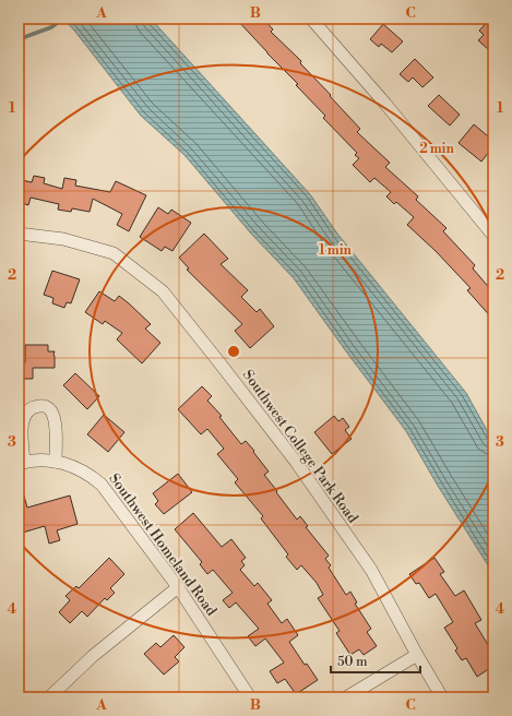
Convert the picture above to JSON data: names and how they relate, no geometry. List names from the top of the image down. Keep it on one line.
{"streets":{"street":["Southwest College Park Road","Southwest Homeland Road"]},"scale_bar":"50 m","grid":{"columns":["A","B","C"],"rows":["1","2","3","4"]},"rings":["2 min","1 min"]}
